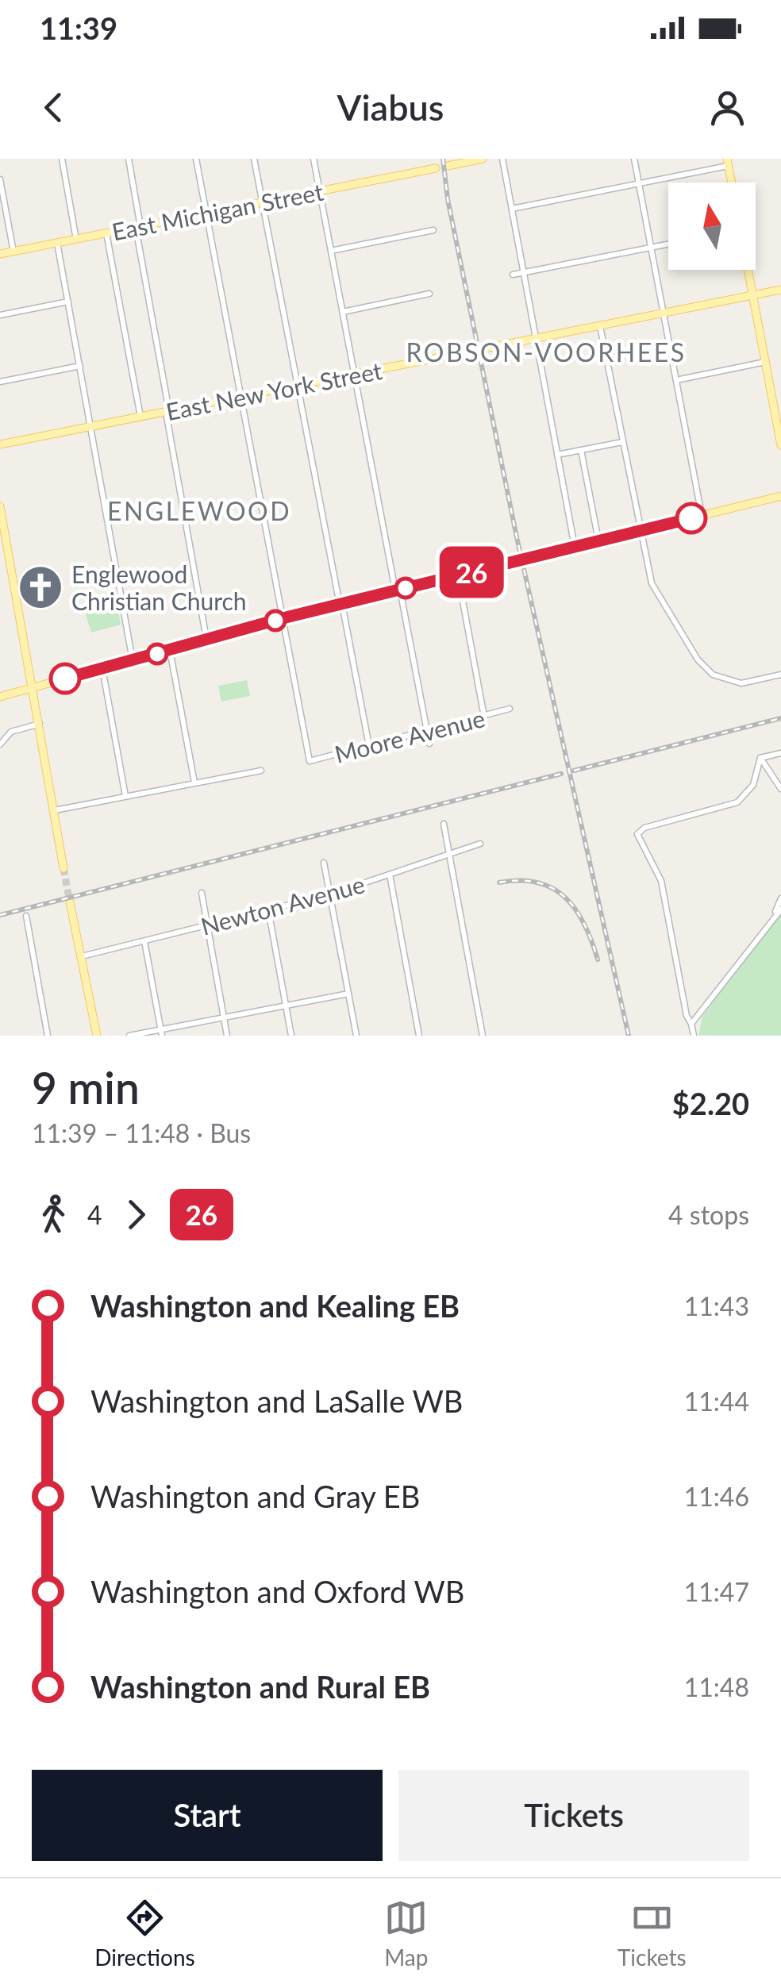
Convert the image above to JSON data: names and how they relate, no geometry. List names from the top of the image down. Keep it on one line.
{"streets":{"main road":["East Michigan Street","East New York Street"],"street":["Moore Avenue","Newton Avenue"]},"districts":["ROBSON-VOORHEES","ENGLEWOOD"],"places":{"church":["Englewood Christian Church"]},"lines":["bus line 26"],"north":"top","page":{"status":"11:39","header":"Viabus","on_map":"26","heading":["9 min","11:39 – 11:48 · Bus","$2.20"],"legs":["4","26","4 stops"],"list":[{"name":"Washington and Kealing EB","value":"11:43"},{"name":"Washington and LaSalle WB","value":"11:44"},{"name":"Washington and Gray EB","value":"11:46"},{"name":"Washington and Oxford WB","value":"11:47"},{"name":"Washington and Rural EB","value":"11:48"}],"buttons":["Start","Tickets"],"tabs":["Directions","Map","Tickets"]}}
